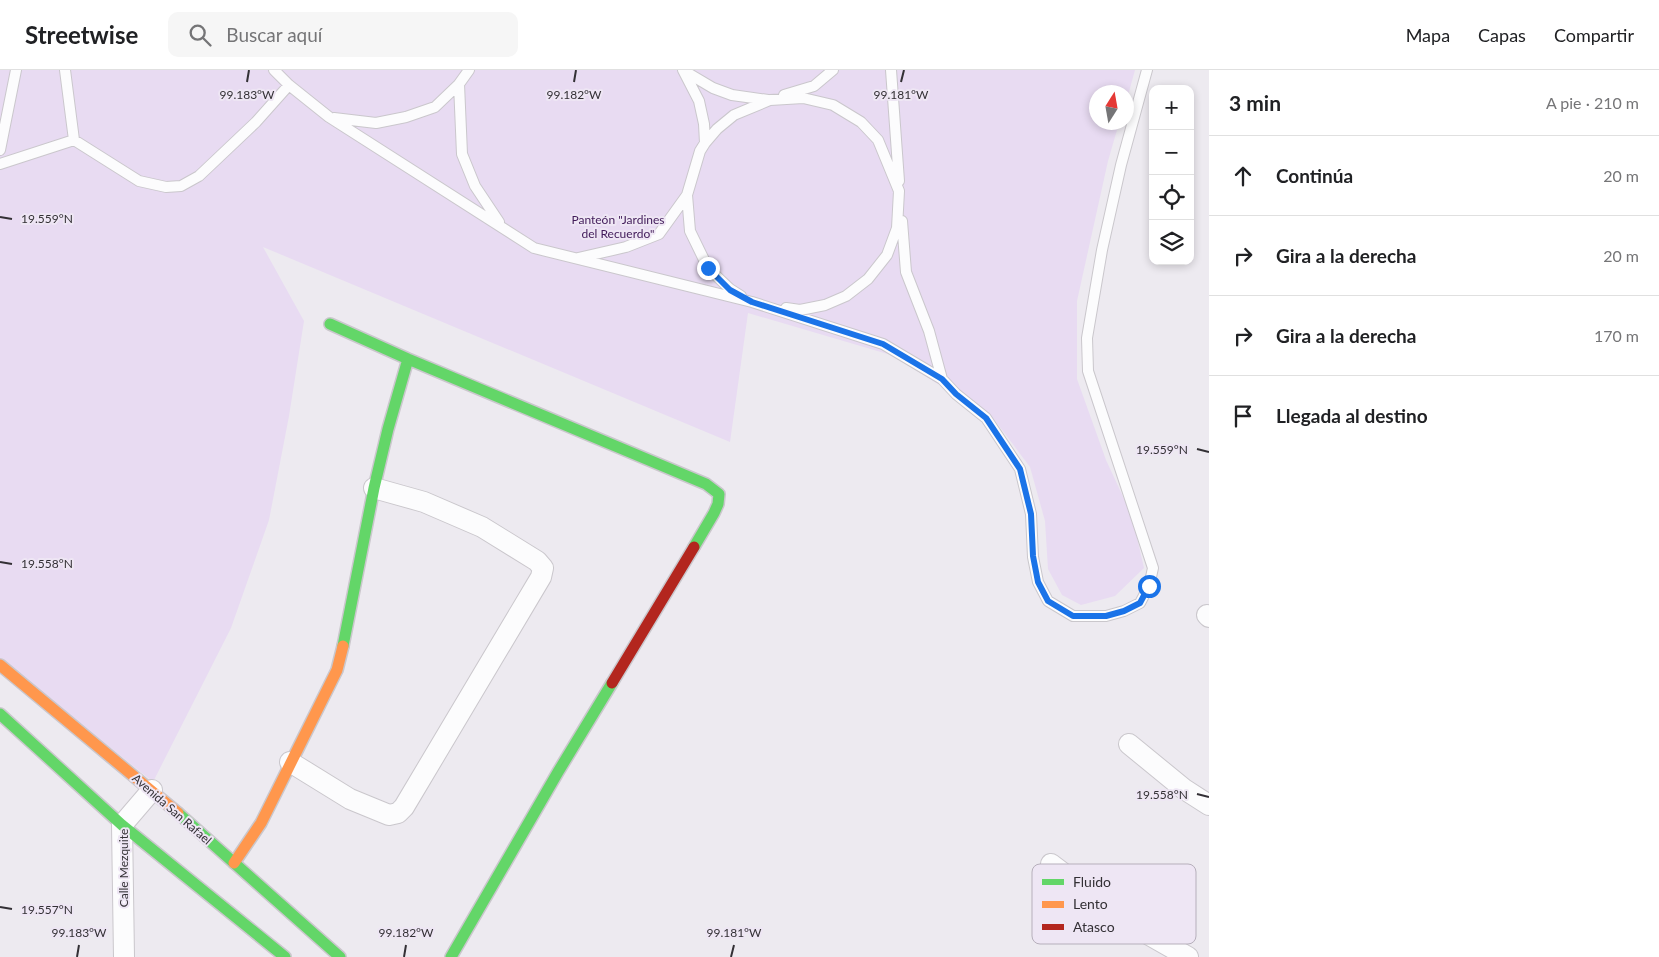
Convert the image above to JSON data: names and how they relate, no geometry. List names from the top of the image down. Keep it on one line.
{"streets":{"street":["Avenida San Rafael","Calle Mezquite"]},"crossings":[["Avenida San Rafael","Calle Mezquite"]],"parks":["Panteón \"Jardines del Recuerdo\""],"legend":["Fluido","Lento","Atasco"],"north":"top","page":{"header":"Streetwise","search":"Buscar aquí","nav":["Mapa","Capas","Compartir"],"heading":["3 min","A pie · 210 m"],"map_buttons":["+","−"],"list":[["Continúa","20 m"],["Gira a la derecha","20 m"],["Gira a la derecha","170 m"],"Llegada al destino"]},"coordinates":["99.183°W","99.182°W","99.181°W","19.559°N","19.558°N","19.557°N"]}
